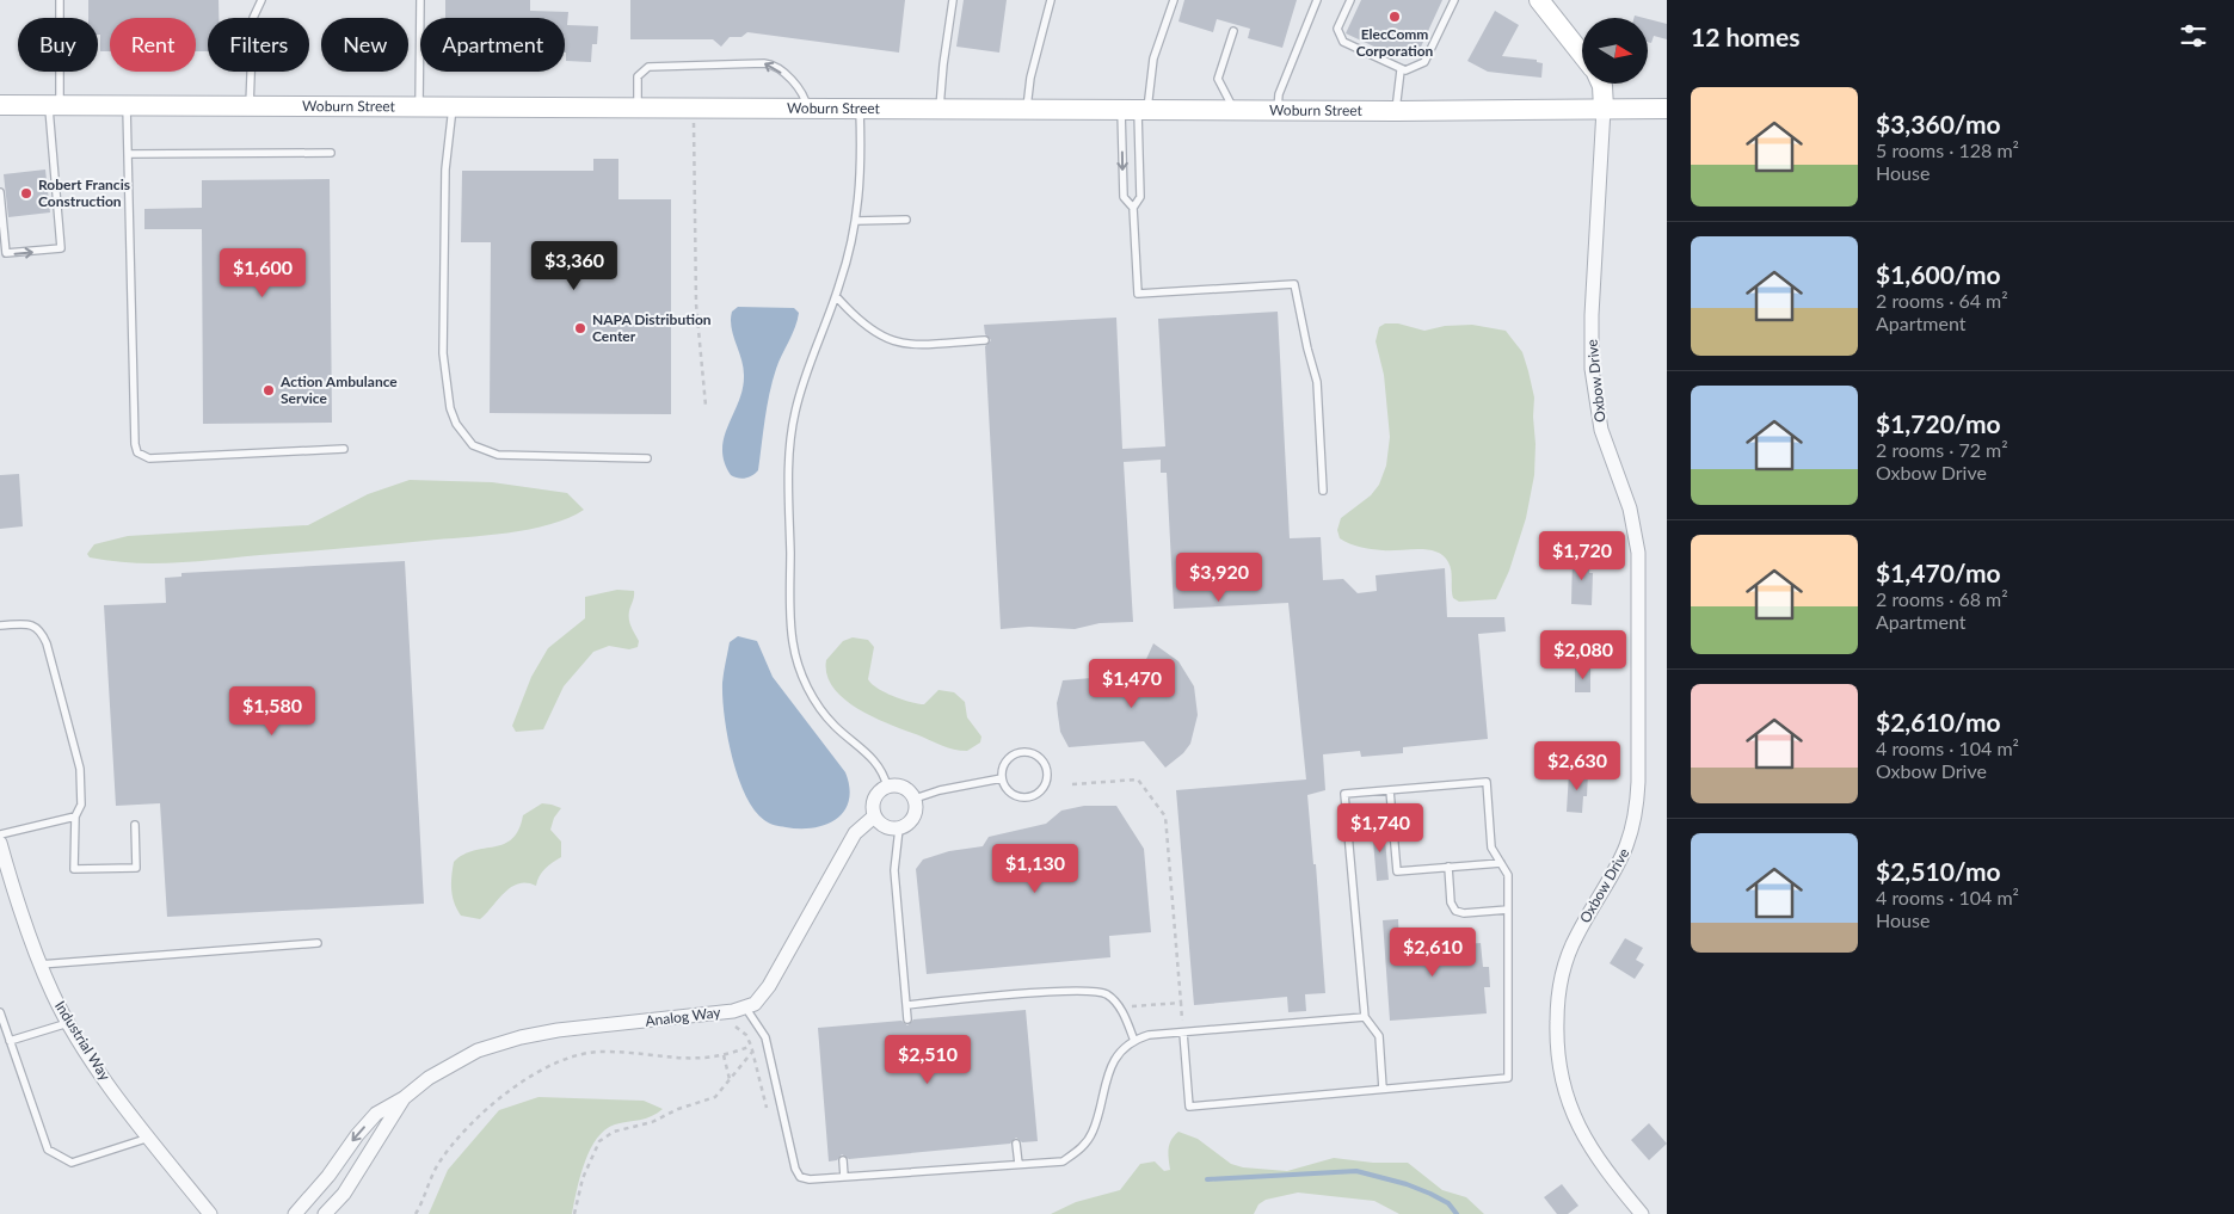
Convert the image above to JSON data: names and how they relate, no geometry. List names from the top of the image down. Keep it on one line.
{"streets":{"street":["Woburn Street","Oxbow Drive","Analog Way","Industrial Way"]},"crossings":[["Woburn Street","Oxbow Drive"]],"places":["ElecComm Corporation","Robert Francis Construction","NAPA Distribution Center","Action Ambulance Service"],"north":"right","page":{"heading":"12 homes","chip":["Buy","Rent","Filters","New","Apartment"],"list":[{"name":"$3,360/mo","note":"5 rooms · 128 m² · House"},{"name":"$1,600/mo","note":"2 rooms · 64 m² · Apartment"},{"name":"$1,720/mo","note":"2 rooms · 72 m² · Oxbow Drive"},{"name":"$1,470/mo","note":"2 rooms · 68 m² · Apartment"},{"name":"$2,610/mo","note":"4 rooms · 104 m² · Oxbow Drive"},{"name":"$2,510/mo","note":"4 rooms · 104 m² · House"}],"price":["$3,360","$1,600","$1,720","$3,920","$2,080","$1,470","$1,580","$2,630","$1,740","$1,130","$2,610","$2,510"]}}
